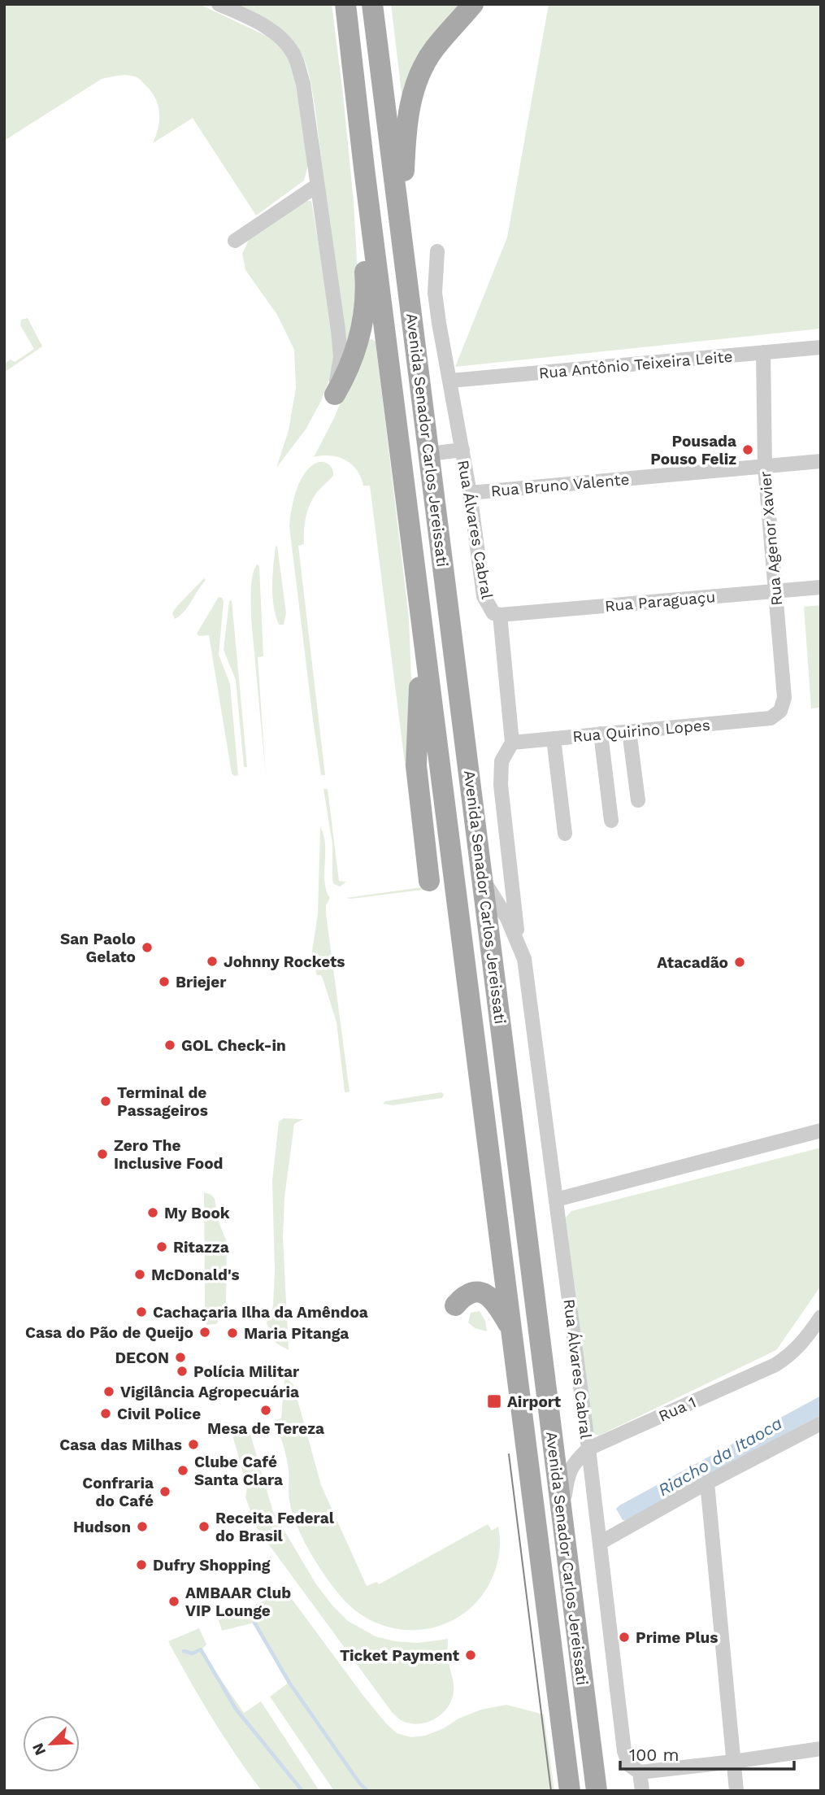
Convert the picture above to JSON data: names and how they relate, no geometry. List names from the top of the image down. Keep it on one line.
{"streets":{"main road":["Avenida Senador Carlos Jereissati"],"street":["Rua Antônio Teixeira Leite","Rua Bruno Valente","Rua Álvares Cabral","Rua Agenor Xavier","Rua Paraguaçu","Rua Quirino Lopes","Rua 1"]},"crossings":[["Rua Antônio Teixeira Leite","Rua Álvares Cabral"],["Rua Antônio Teixeira Leite","Rua Agenor Xavier"],["Avenida Senador Carlos Jereissati","Rua Álvares Cabral"],["Avenida Senador Carlos Jereissati","Rua 1"],["Rua Bruno Valente","Rua Álvares Cabral"],["Rua Bruno Valente","Rua Agenor Xavier"],["Rua Álvares Cabral","Rua Paraguaçu"],["Rua Álvares Cabral","Rua Quirino Lopes"],["Rua Álvares Cabral","Rua 1"],["Rua Agenor Xavier","Rua Paraguaçu"],["Rua Agenor Xavier","Rua Quirino Lopes"]],"water":["Riacho da Itaoca"],"places":{"other":["Pousada Pouso Feliz","San Paolo Gelato","Johnny Rockets","Atacadão","Briejer","GOL Check-in","Terminal de Passageiros","Zero The Inclusive Food","My Book","Ritazza","McDonald's","Cachaçaria Ilha da Amêndoa","Casa do Pão de Queijo","Maria Pitanga","DECON","Polícia Militar","Vigilância Agropecuária","Mesa de Tereza","Civil Police","Casa das Milhas","Clube Café Santa Clara","Confraria do Café","Hudson","Receita Federal do Brasil","Dufry Shopping","AMBAAR Club VIP Lounge","Prime Plus","Ticket Payment"],"transit":["Airport"]},"scale_bar":"100 m","north":"bottom left"}
